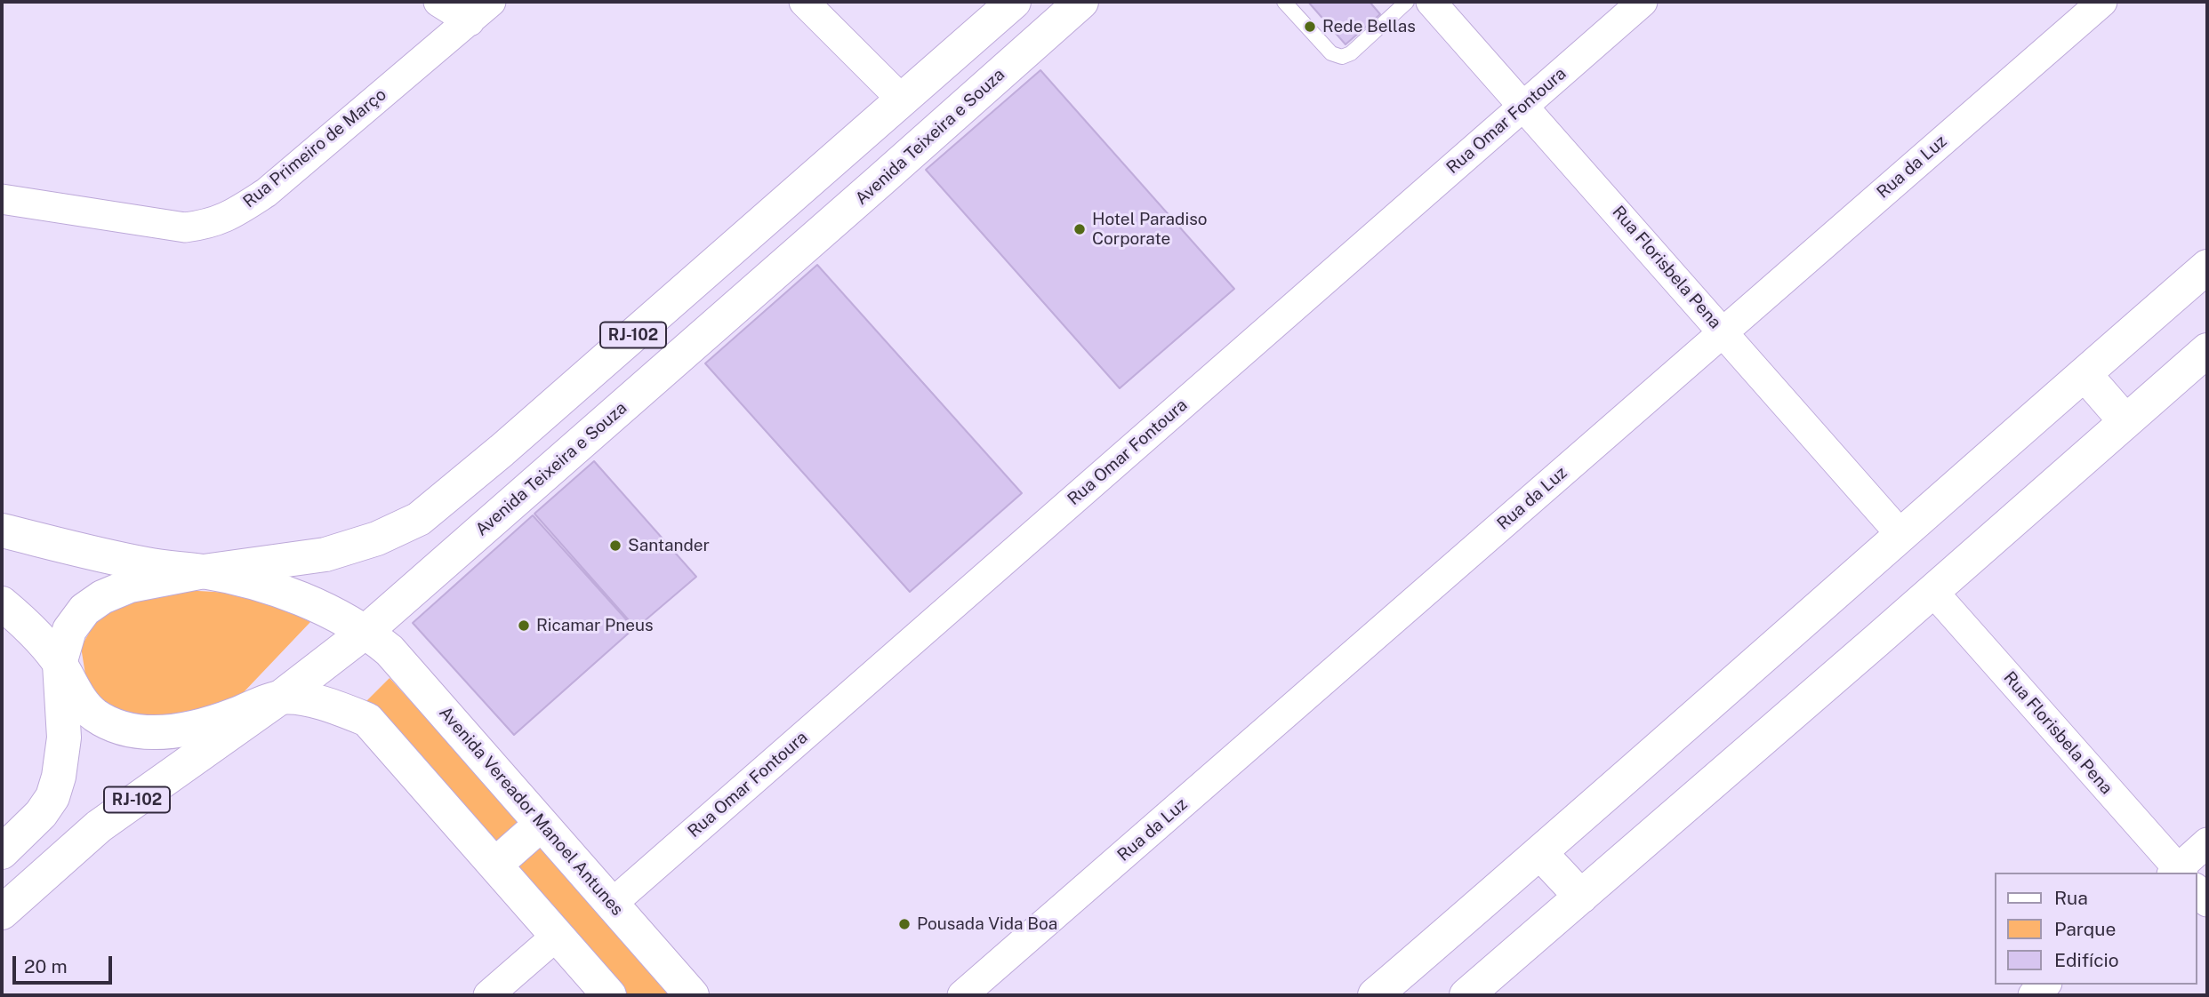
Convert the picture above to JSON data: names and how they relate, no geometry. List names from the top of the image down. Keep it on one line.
{"streets":{"main road":["Avenida Teixeira e Souza","RJ-102","Avenida Vereador Manoel Antunes"],"street":["Rua Omar Fontoura","Rua Primeiro de Março","Rua da Luz","Rua Florisbela Pena"]},"crossings":[["Rua Omar Fontoura","Rua Florisbela Pena"],["Rua Omar Fontoura","Avenida Vereador Manoel Antunes"],["Avenida Teixeira e Souza","Avenida Vereador Manoel Antunes"],["Rua da Luz","Rua Florisbela Pena"],["RJ-102","Avenida Vereador Manoel Antunes"]],"places":["Rede Bellas","Hotel Paradiso Corporate","Santander","Ricamar Pneus","Pousada Vida Boa"],"legend":["Rua","Parque","Edifício"],"scale_bar":"20 m"}
